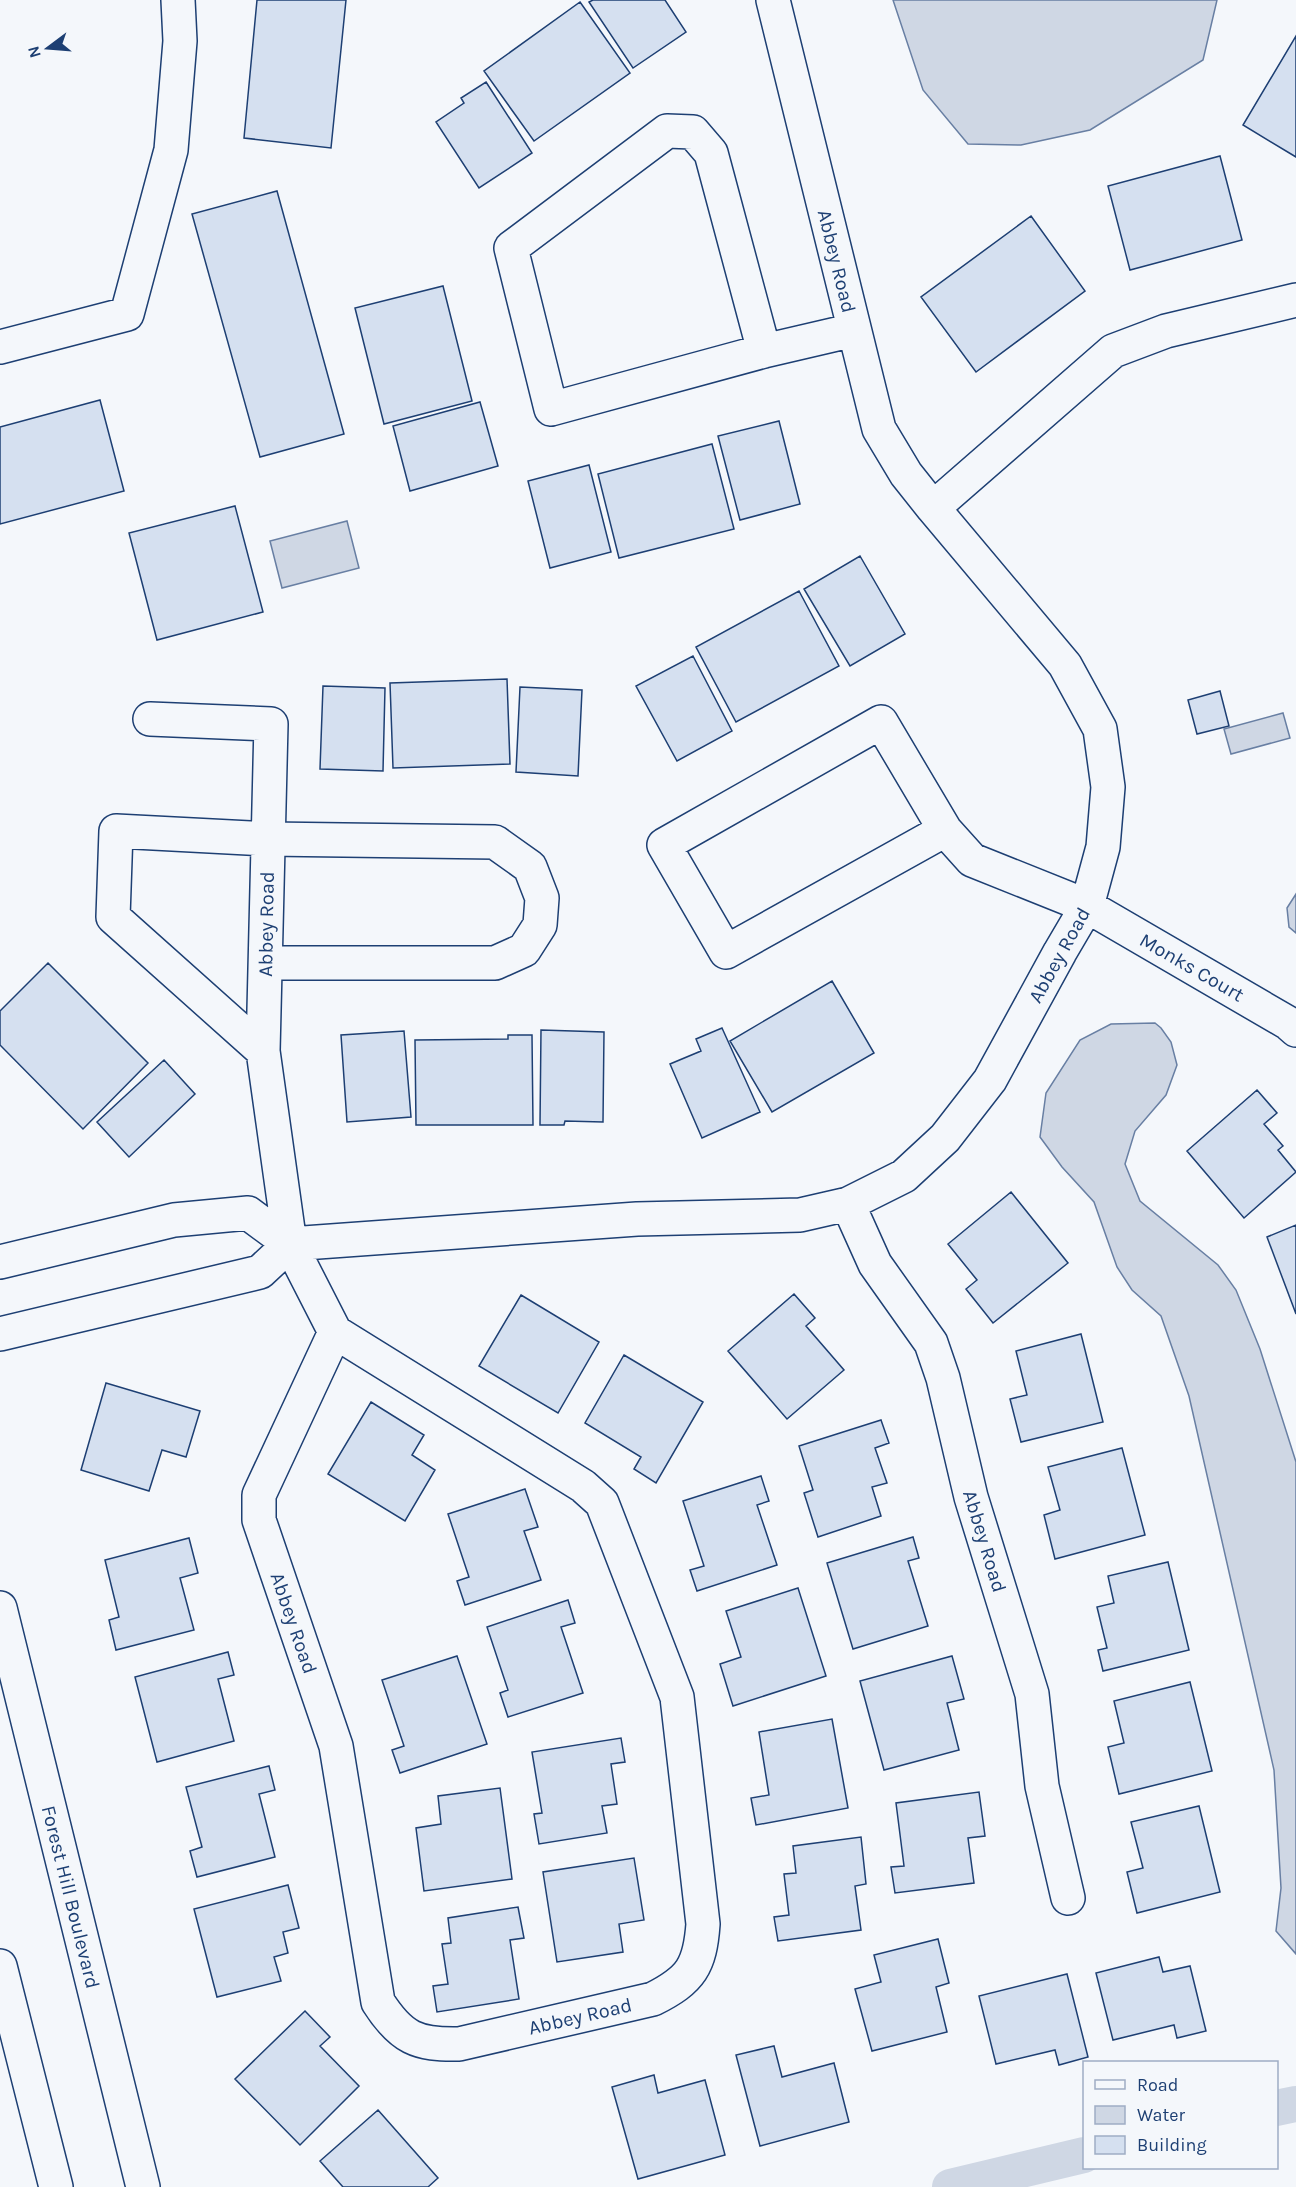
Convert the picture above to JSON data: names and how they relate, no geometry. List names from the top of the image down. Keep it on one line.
{"streets":{"street":["Abbey Road","Monks Court","Forest Hill Boulevard"]},"crossings":[["Abbey Road","Monks Court"]],"legend":["Road","Water","Building"],"north":"left"}
